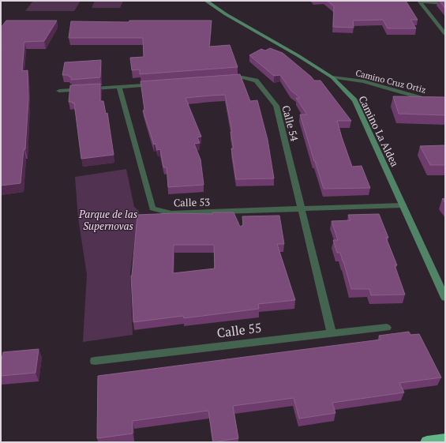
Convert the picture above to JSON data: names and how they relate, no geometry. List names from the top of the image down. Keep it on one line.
{"streets":{"street":["Camino Cruz Ortiz","Calle 54","Camino La Aldea","Calle 53","Calle 55"]},"crossings":[["Camino Cruz Ortiz","Camino La Aldea"],["Calle 54","Calle 53"],["Calle 54","Calle 55"]],"parks":["Parque de las Supernovas"]}
